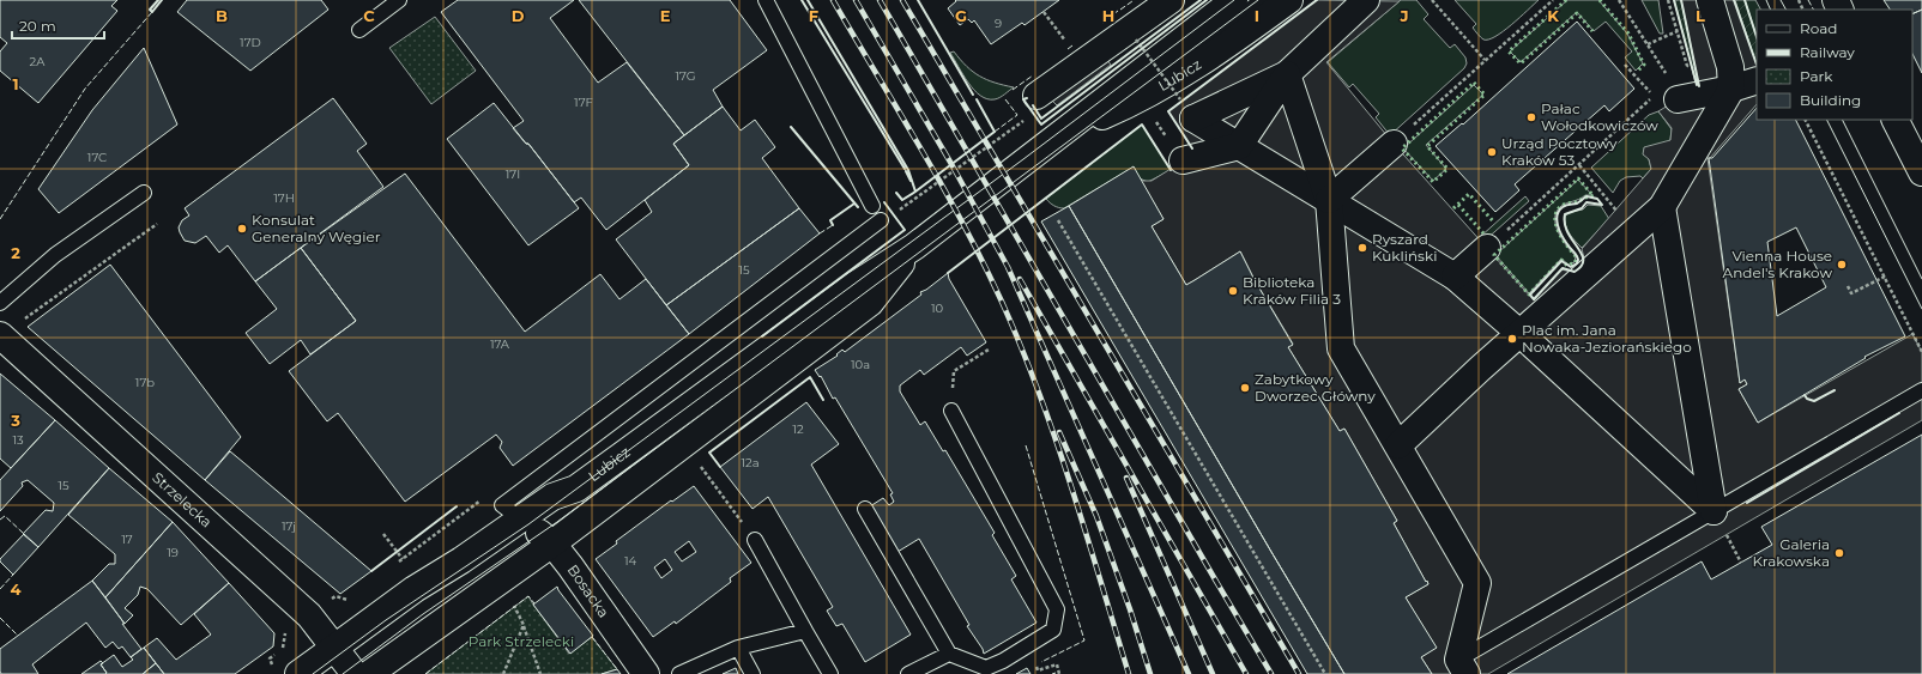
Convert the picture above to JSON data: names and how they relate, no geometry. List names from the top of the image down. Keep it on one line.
{"streets":{"street":["Lubicz","Strzelecka","Bosacka"]},"crossings":[["Lubicz","Strzelecka"],["Lubicz","Bosacka"]],"parks":["Park Strzelecki"],"places":["Pałac Wołodkowiczów","Urząd Pocztowy Kraków 53","Konsulat Generalny Węgier","Ryszard Kukliński","Vienna House Andel's Krakow","Biblioteka Kraków Filia 3","Plac im. Jana Nowaka-Jeziorańskiego","Zabytkowy Dworzec Główny","Galeria Krakowska"],"house_numbers":["9","17D","2A","17G","17F","17C","17I","17H","15","10","17A","10a","17b","12","13","12a","15","17j","17","19","14"],"legend":["Road","Railway","Park","Building"],"scale_bar":"20 m","grid":{"columns":["B","C","D","E","F","G","H","I","J","K","L"],"rows":["1","2","3","4"]}}
